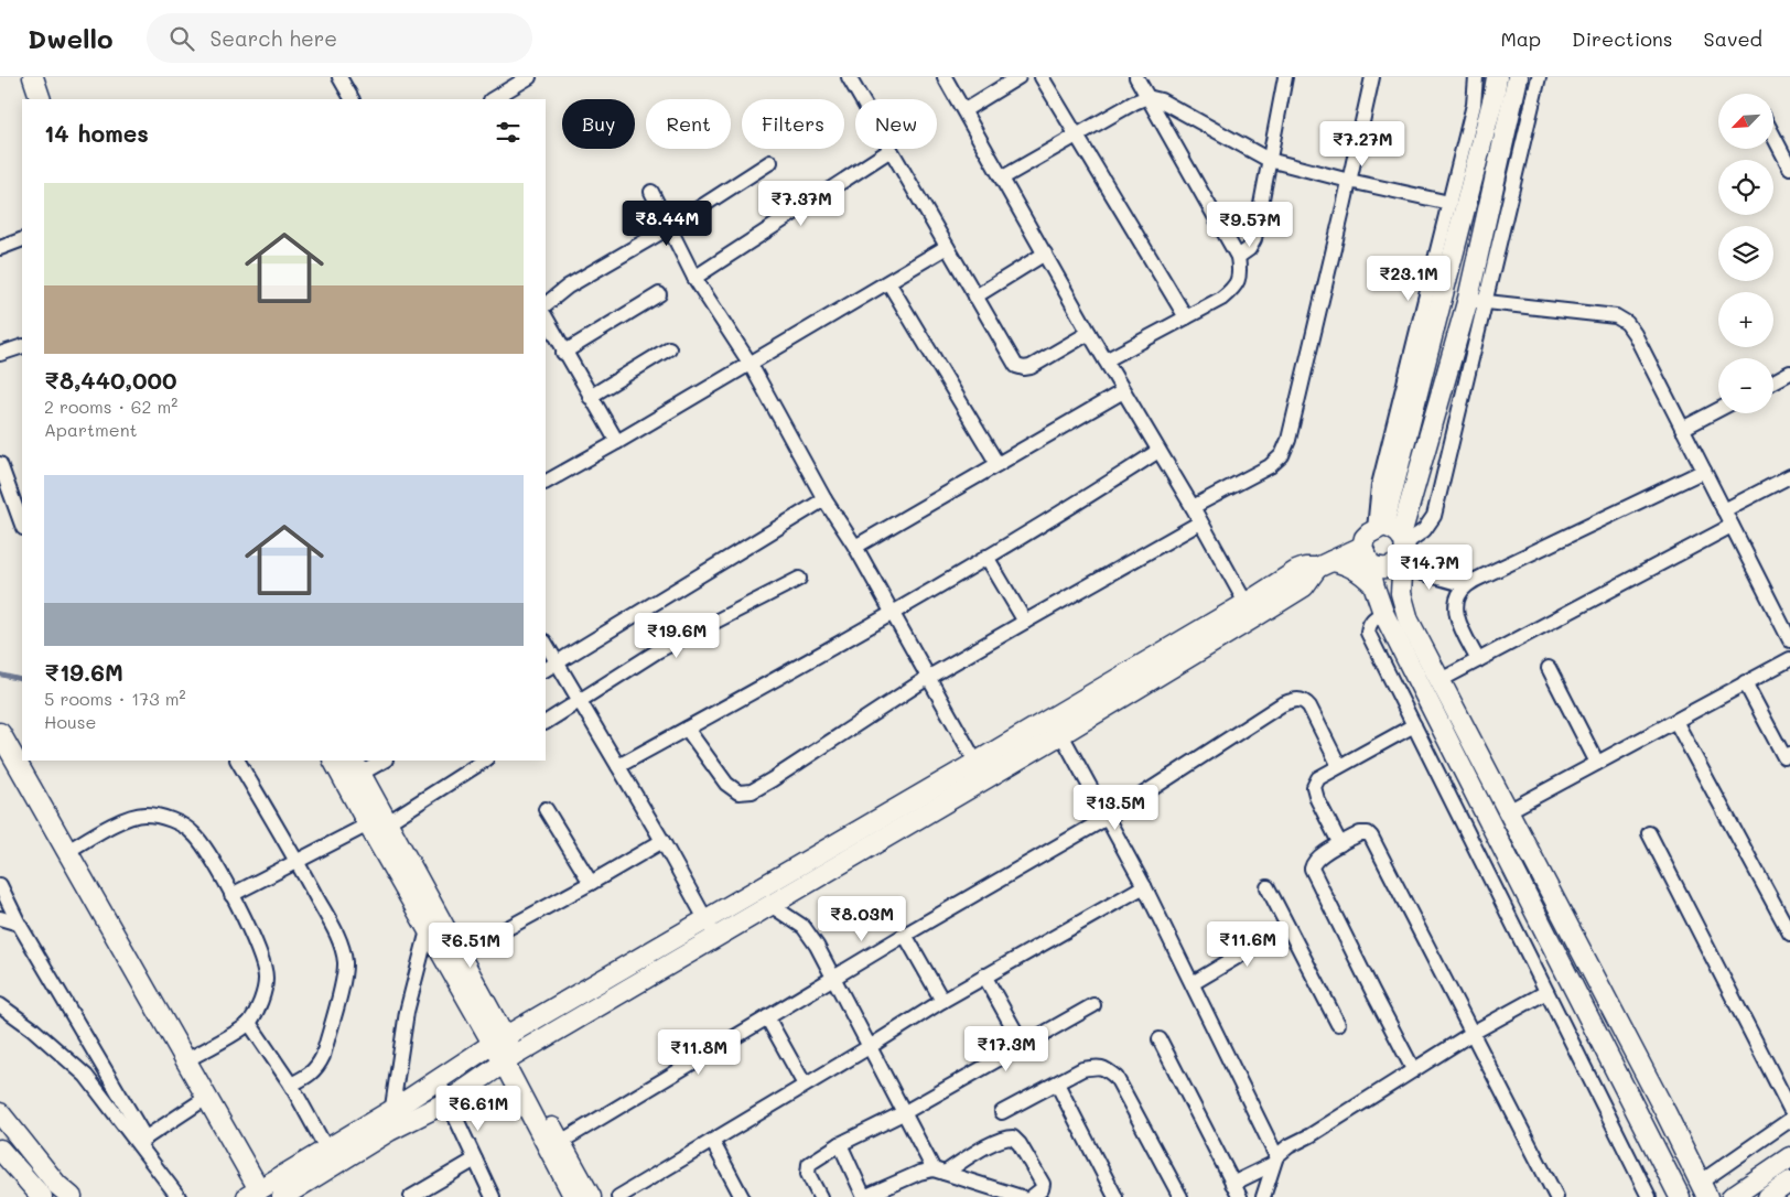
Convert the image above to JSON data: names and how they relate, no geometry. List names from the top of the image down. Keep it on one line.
{"north":"bottom left","page":{"header":"Dwello","search":"Search here","nav":["Map","Directions","Saved"],"map_buttons":["+","−"],"chip":["Buy","Rent","Filters","New"],"heading":"14 homes","price":["₹7.27M","₹7.37M","₹8.44M","₹9.57M","₹23.1M","₹14.7M","₹19.6M","₹13.5M","₹8.03M","₹11.6M","₹6.51M","₹17.3M","₹11.8M","₹6.61M"],"list":[{"name":"₹8,440,000","note":"2 rooms · 62 m² · Apartment"},{"name":"₹19.6M","note":"5 rooms · 173 m² · House"}]}}
